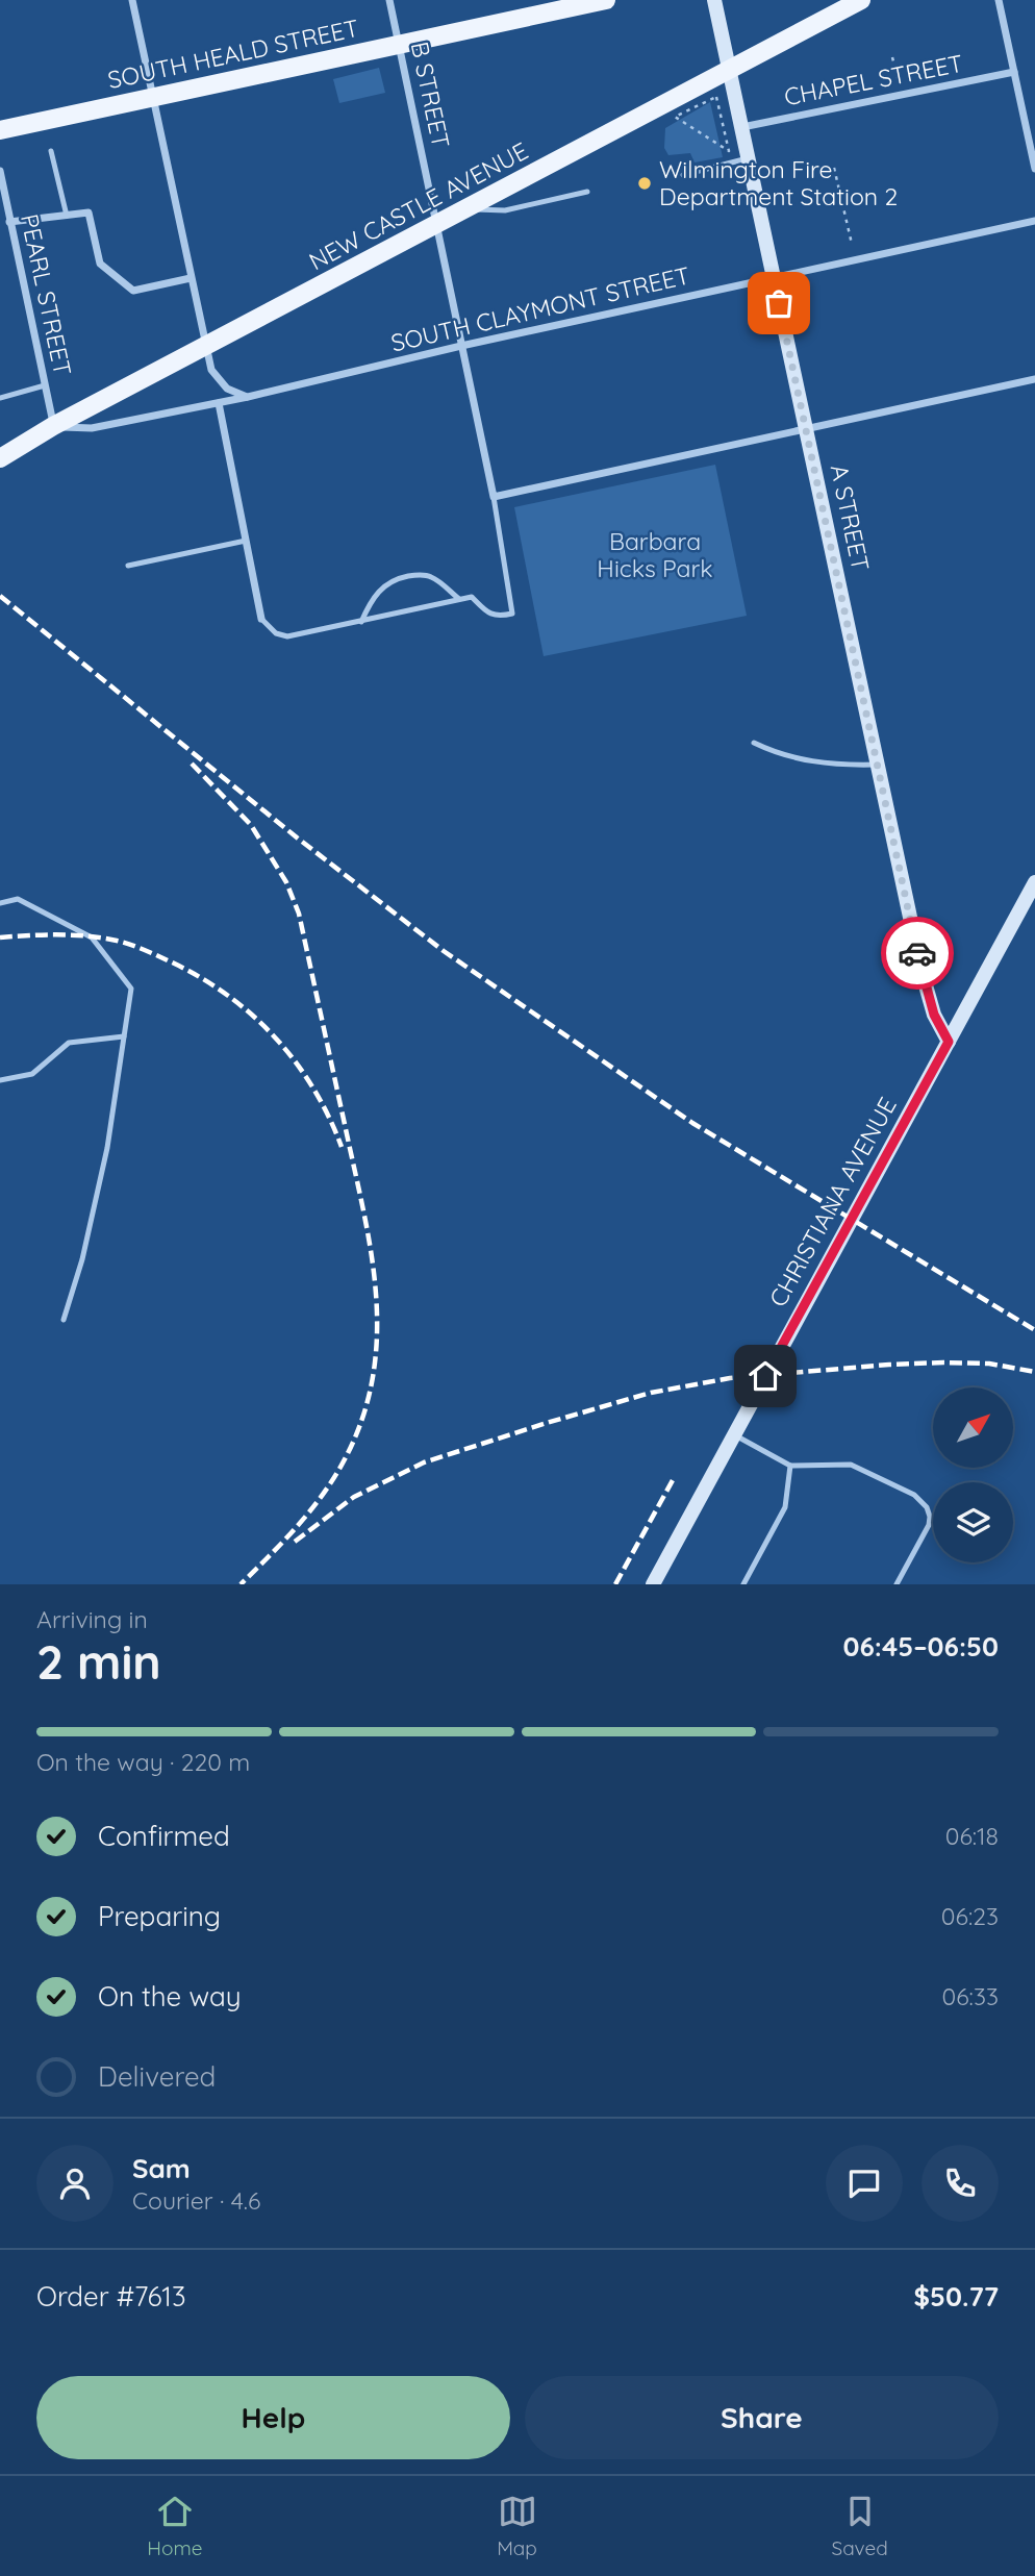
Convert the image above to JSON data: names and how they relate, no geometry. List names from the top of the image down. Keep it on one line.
{"streets":{"main road":["SOUTH HEALD STREET","NEW CASTLE AVENUE"],"street":["CHAPEL STREET","B STREET","PEARL STREET","SOUTH CLAYMONT STREET","A STREET","CHRISTIANA AVENUE"]},"crossings":[["SOUTH HEALD STREET","B STREET"],["CHAPEL STREET","A STREET"],["B STREET","NEW CASTLE AVENUE"],["B STREET","SOUTH CLAYMONT STREET"],["NEW CASTLE AVENUE","PEARL STREET"],["NEW CASTLE AVENUE","SOUTH CLAYMONT STREET"],["NEW CASTLE AVENUE","A STREET"],["PEARL STREET","SOUTH CLAYMONT STREET"],["SOUTH CLAYMONT STREET","A STREET"],["A STREET","CHRISTIANA AVENUE"]],"parks":["Barbara Hicks Park"],"places":["Wilmington Fire Department Station 2"],"north":"top right","page":{"heading":["2 min","Arriving in","06:45–06:50"],"panel":["Sam","Courier · 4.6","Order #7613","$50.77"],"bar":"On the way · 220 m","list":[["Confirmed","06:18"],["Preparing","06:23"],["On the way","06:33"],"Delivered"],"buttons":["Help","Share"],"tabs":["Home","Map","Saved"]}}
